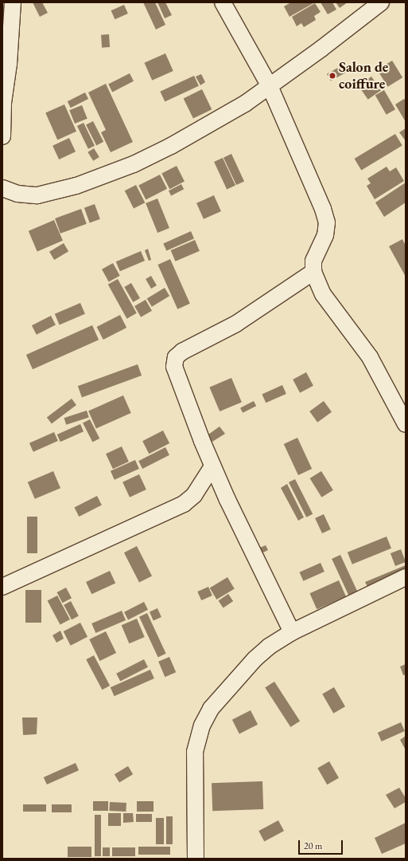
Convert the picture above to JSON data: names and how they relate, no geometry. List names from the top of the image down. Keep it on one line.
{"places":["Salon de coiffure"],"scale_bar":"20 m"}
